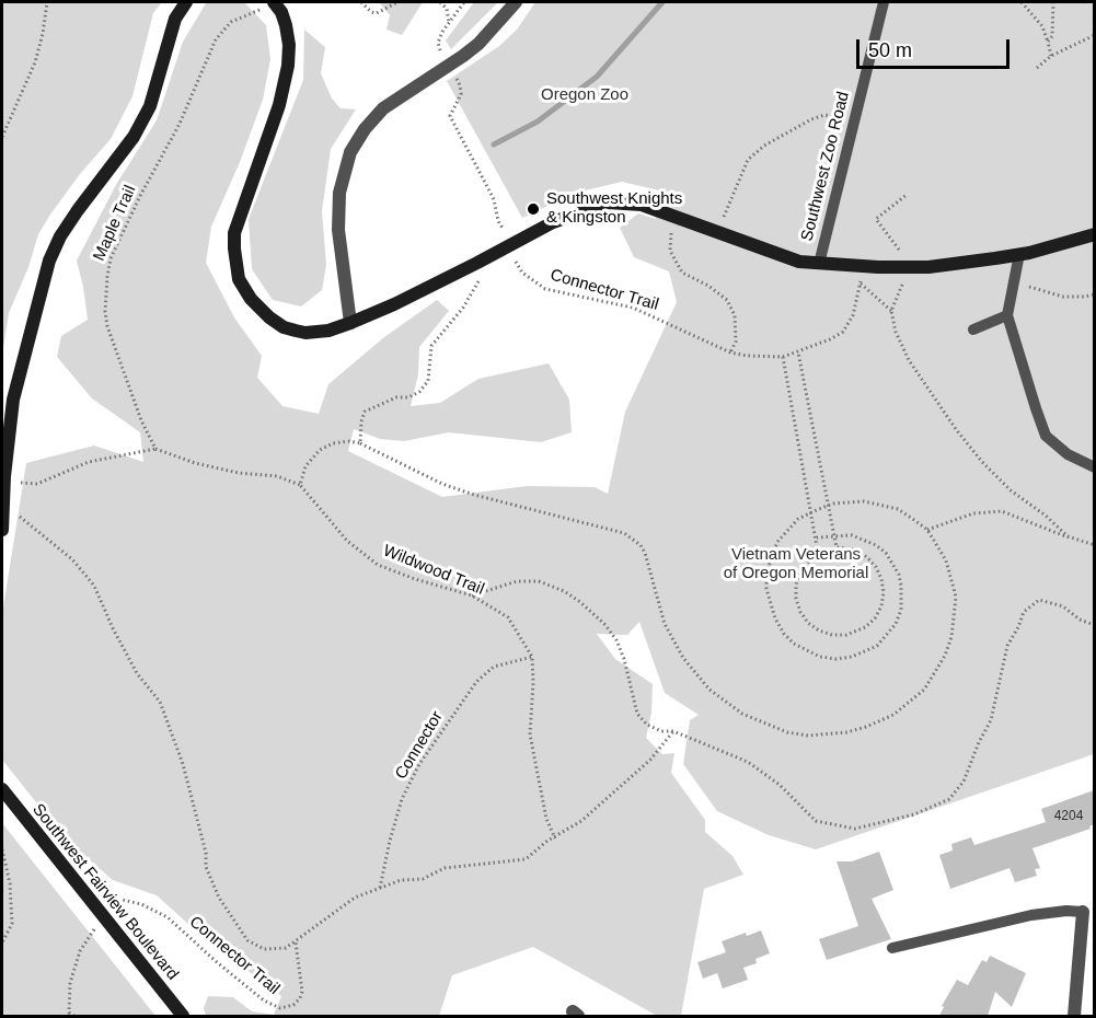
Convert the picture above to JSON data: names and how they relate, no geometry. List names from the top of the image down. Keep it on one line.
{"streets":{"street":["Southwest Fairview Boulevard"],"lane":["Southwest Zoo Road"],"path":["Maple Trail","Connector Trail","Wildwood Trail","Connector"]},"crossings":[["Connector Trail","Southwest Fairview Boulevard"],["Wildwood Trail","Connector"]],"parks":["Oregon Zoo","Vietnam Veterans of Oregon Memorial"],"places":["Southwest Knights & Kingston"],"house_numbers":["4204"],"scale_bar":"50 m"}
